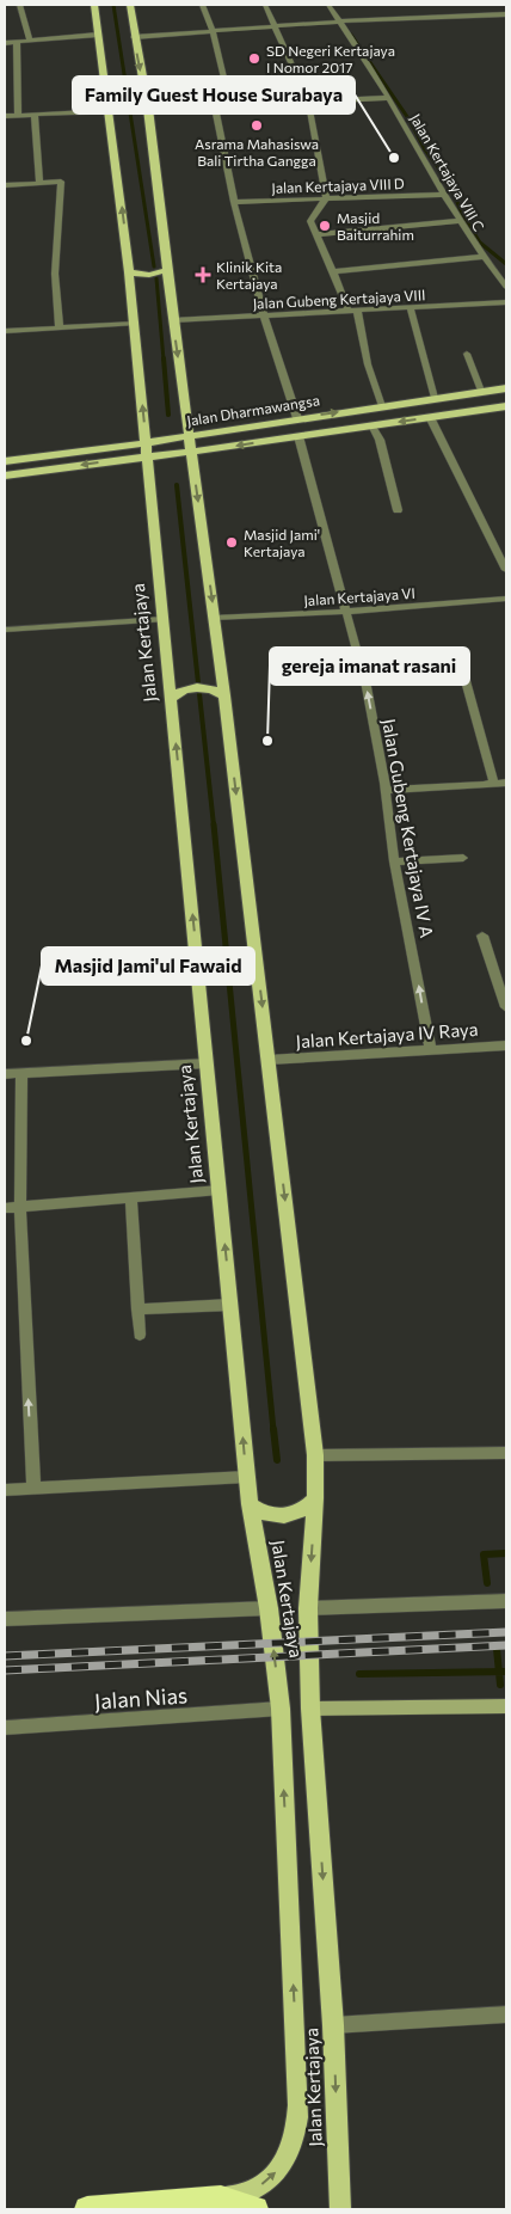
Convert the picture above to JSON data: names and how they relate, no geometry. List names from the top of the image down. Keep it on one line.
{"streets":{"main road":["Jalan Dharmawangsa","Jalan Kertajaya"],"street":["Jalan Kertajaya VIII C","Jalan Kertajaya VIII D","Jalan Gubeng Kertajaya VIII","Jalan Kertajaya VI","Jalan Gubeng Kertajaya IV A","Jalan Kertajaya IV Raya","Jalan Nias"]},"crossings":[["Jalan Kertajaya VIII C","Jalan Kertajaya VIII D"],["Jalan Gubeng Kertajaya VIII","Jalan Kertajaya"],["Jalan Dharmawangsa","Jalan Kertajaya"],["Jalan Dharmawangsa","Jalan Gubeng Kertajaya IV A"],["Jalan Kertajaya VI","Jalan Kertajaya"],["Jalan Kertajaya VI","Jalan Gubeng Kertajaya IV A"],["Jalan Kertajaya","Jalan Kertajaya IV Raya"],["Jalan Kertajaya","Jalan Nias"],["Jalan Gubeng Kertajaya IV A","Jalan Kertajaya IV Raya"]],"places":{"other":["SD Negeri Kertajaya I Nomor 2017","Asrama Mahasiswa Bali Tirtha Gangga","Family Guest House Surabaya","Masjid Baiturrahim","Masjid Jami' Kertajaya","gereja imanat rasani","Masjid Jami'ul Fawaid"],"health":["Klinik Kita Kertajaya"]}}
